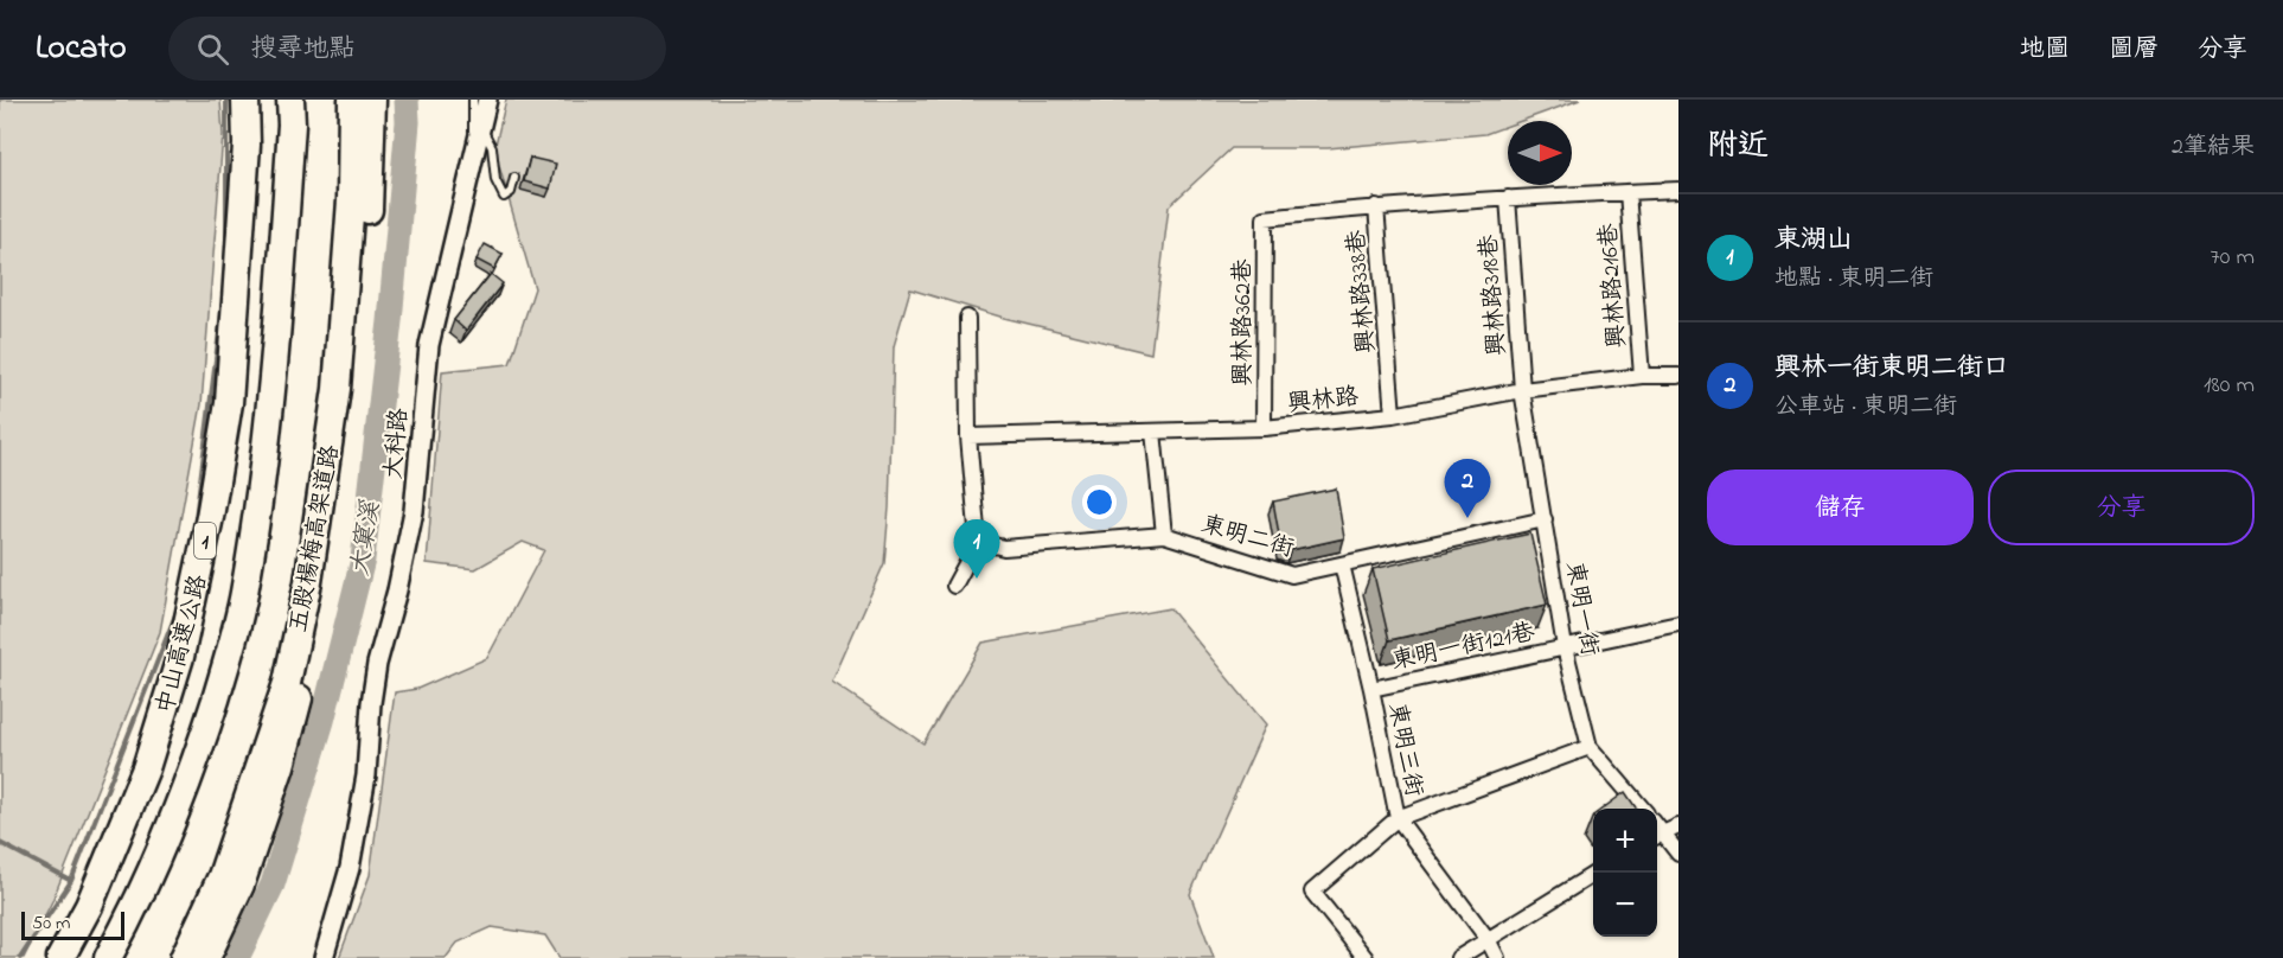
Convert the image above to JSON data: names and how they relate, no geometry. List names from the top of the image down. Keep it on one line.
{"streets":{"highway":["五股楊梅高架道路","1","中山高速公路"],"street":["興林路216巷","興林路338巷","興林路318巷","興林路362巷","興林路","大科路","東明二街","東明一街","東明一街121巷","東明三街"]},"crossings":[["興林路216巷","興林路"],["興林路338巷","興林路362巷"],["興林路338巷","興林路"],["興林路318巷","興林路"],["興林路318巷","東明一街"],["興林路362巷","興林路"],["興林路","東明一街"],["東明二街","東明一街"],["東明二街","東明三街"],["東明一街","東明一街121巷"],["東明一街121巷","東明三街"]],"water":["大窠溪"],"scale_bar":"50 m","north":"right","page":{"header":"Locato","search":"搜尋地點","nav":["地圖","圖層","分享"],"heading":["附近","2筆結果"],"list":[{"mark":"1","name":"東湖山","note":"地點 · 東明二街","value":"70 m"},{"mark":"2","name":"興林一街東明二街口","note":"公車站 · 東明二街","value":"180 m"}],"buttons":["儲存","分享"],"pins":["2","1"],"map_buttons":["+","−"],"scale":"50 m"}}
